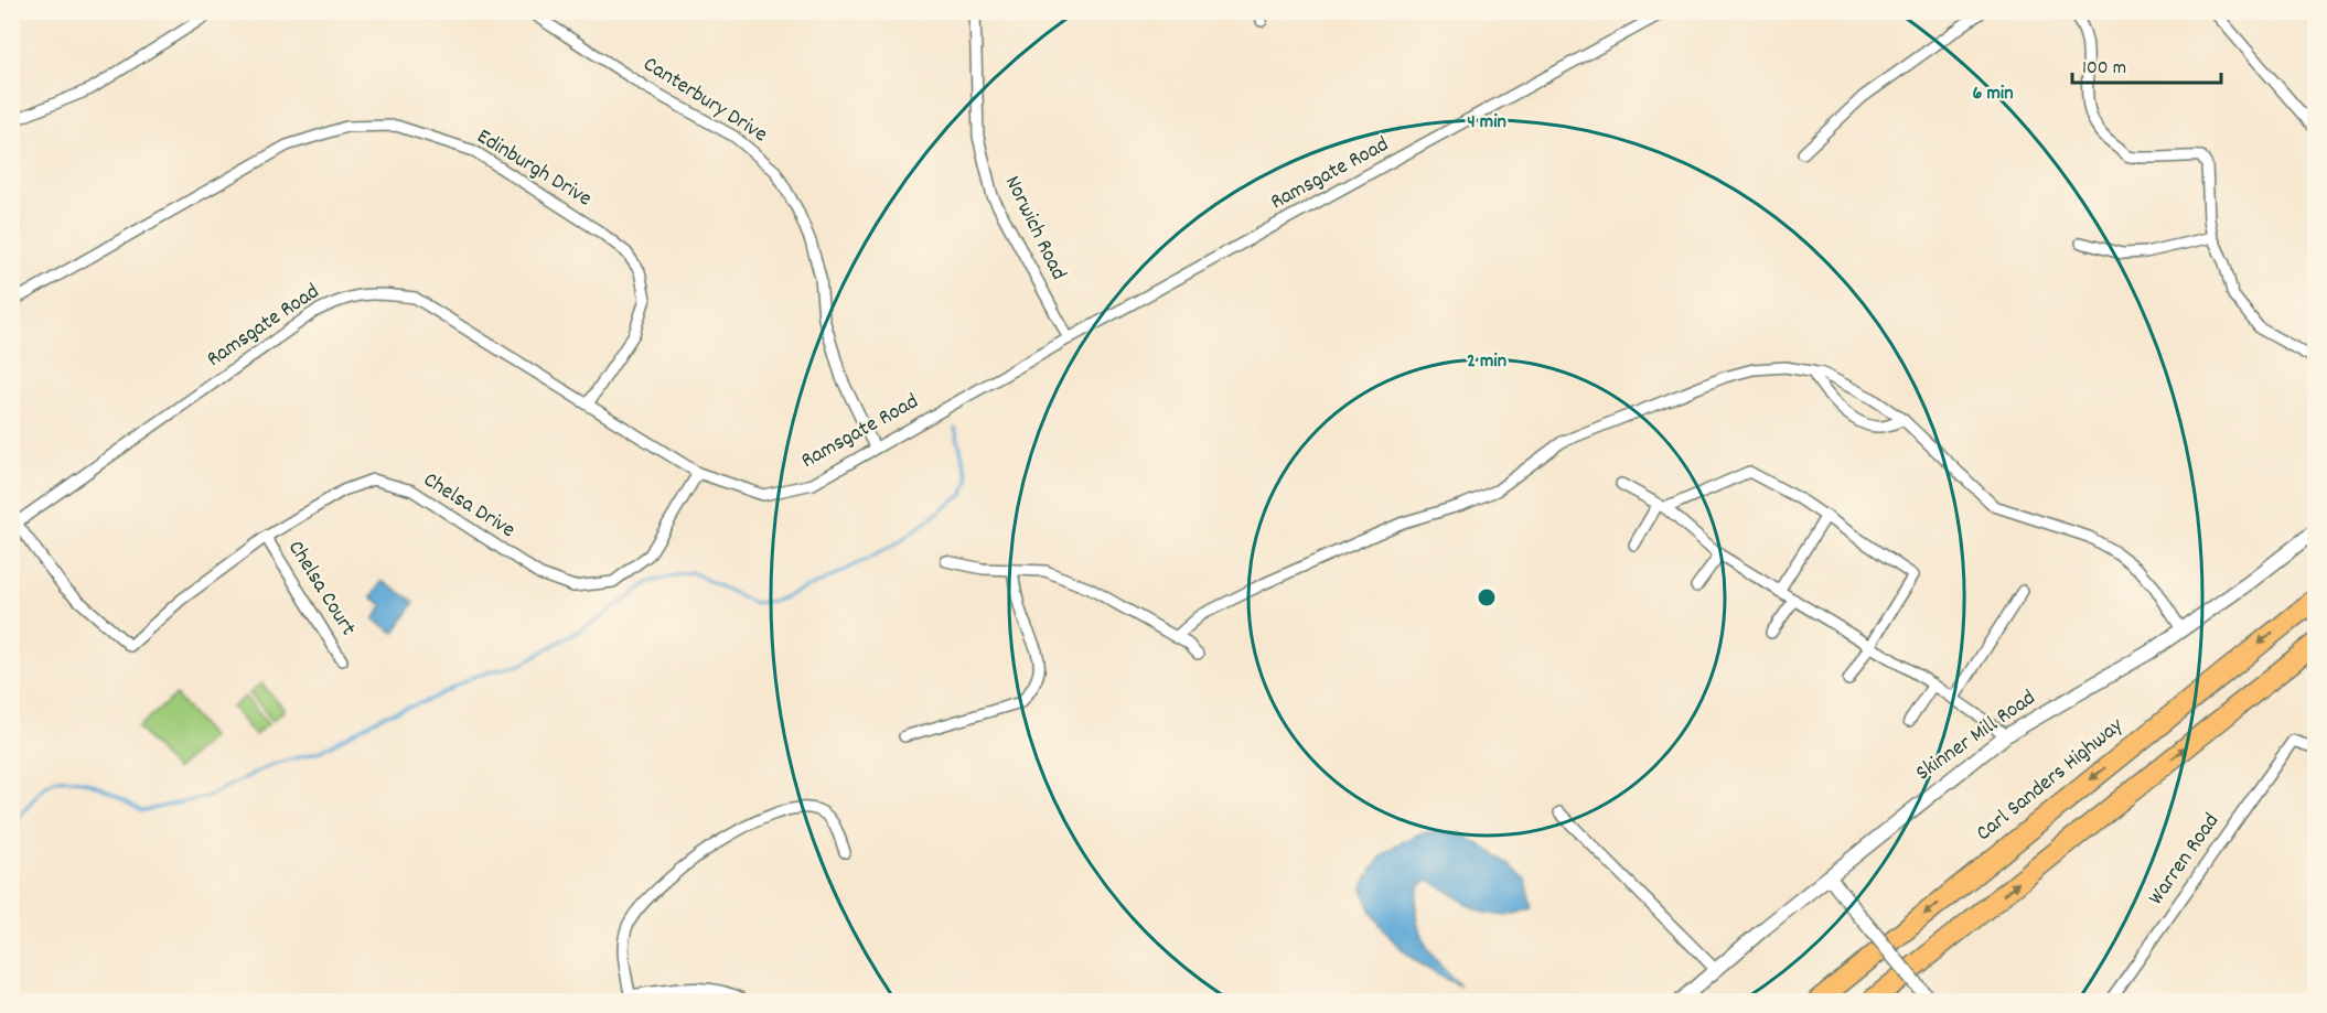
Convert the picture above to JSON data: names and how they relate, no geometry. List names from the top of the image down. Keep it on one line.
{"streets":{"highway":["Carl Sanders Highway"],"street":["Canterbury Drive","Edinburgh Drive","Ramsgate Road","Norwich Road","Chelsa Drive","Chelsa Court","Skinner Mill Road","Warren Road"]},"crossings":[["Canterbury Drive","Ramsgate Road"],["Edinburgh Drive","Ramsgate Road"],["Ramsgate Road","Norwich Road"],["Ramsgate Road","Chelsa Drive"],["Chelsa Drive","Chelsa Court"]],"scale_bar":"100 m","rings":["6 min","4 min","2 min"]}
